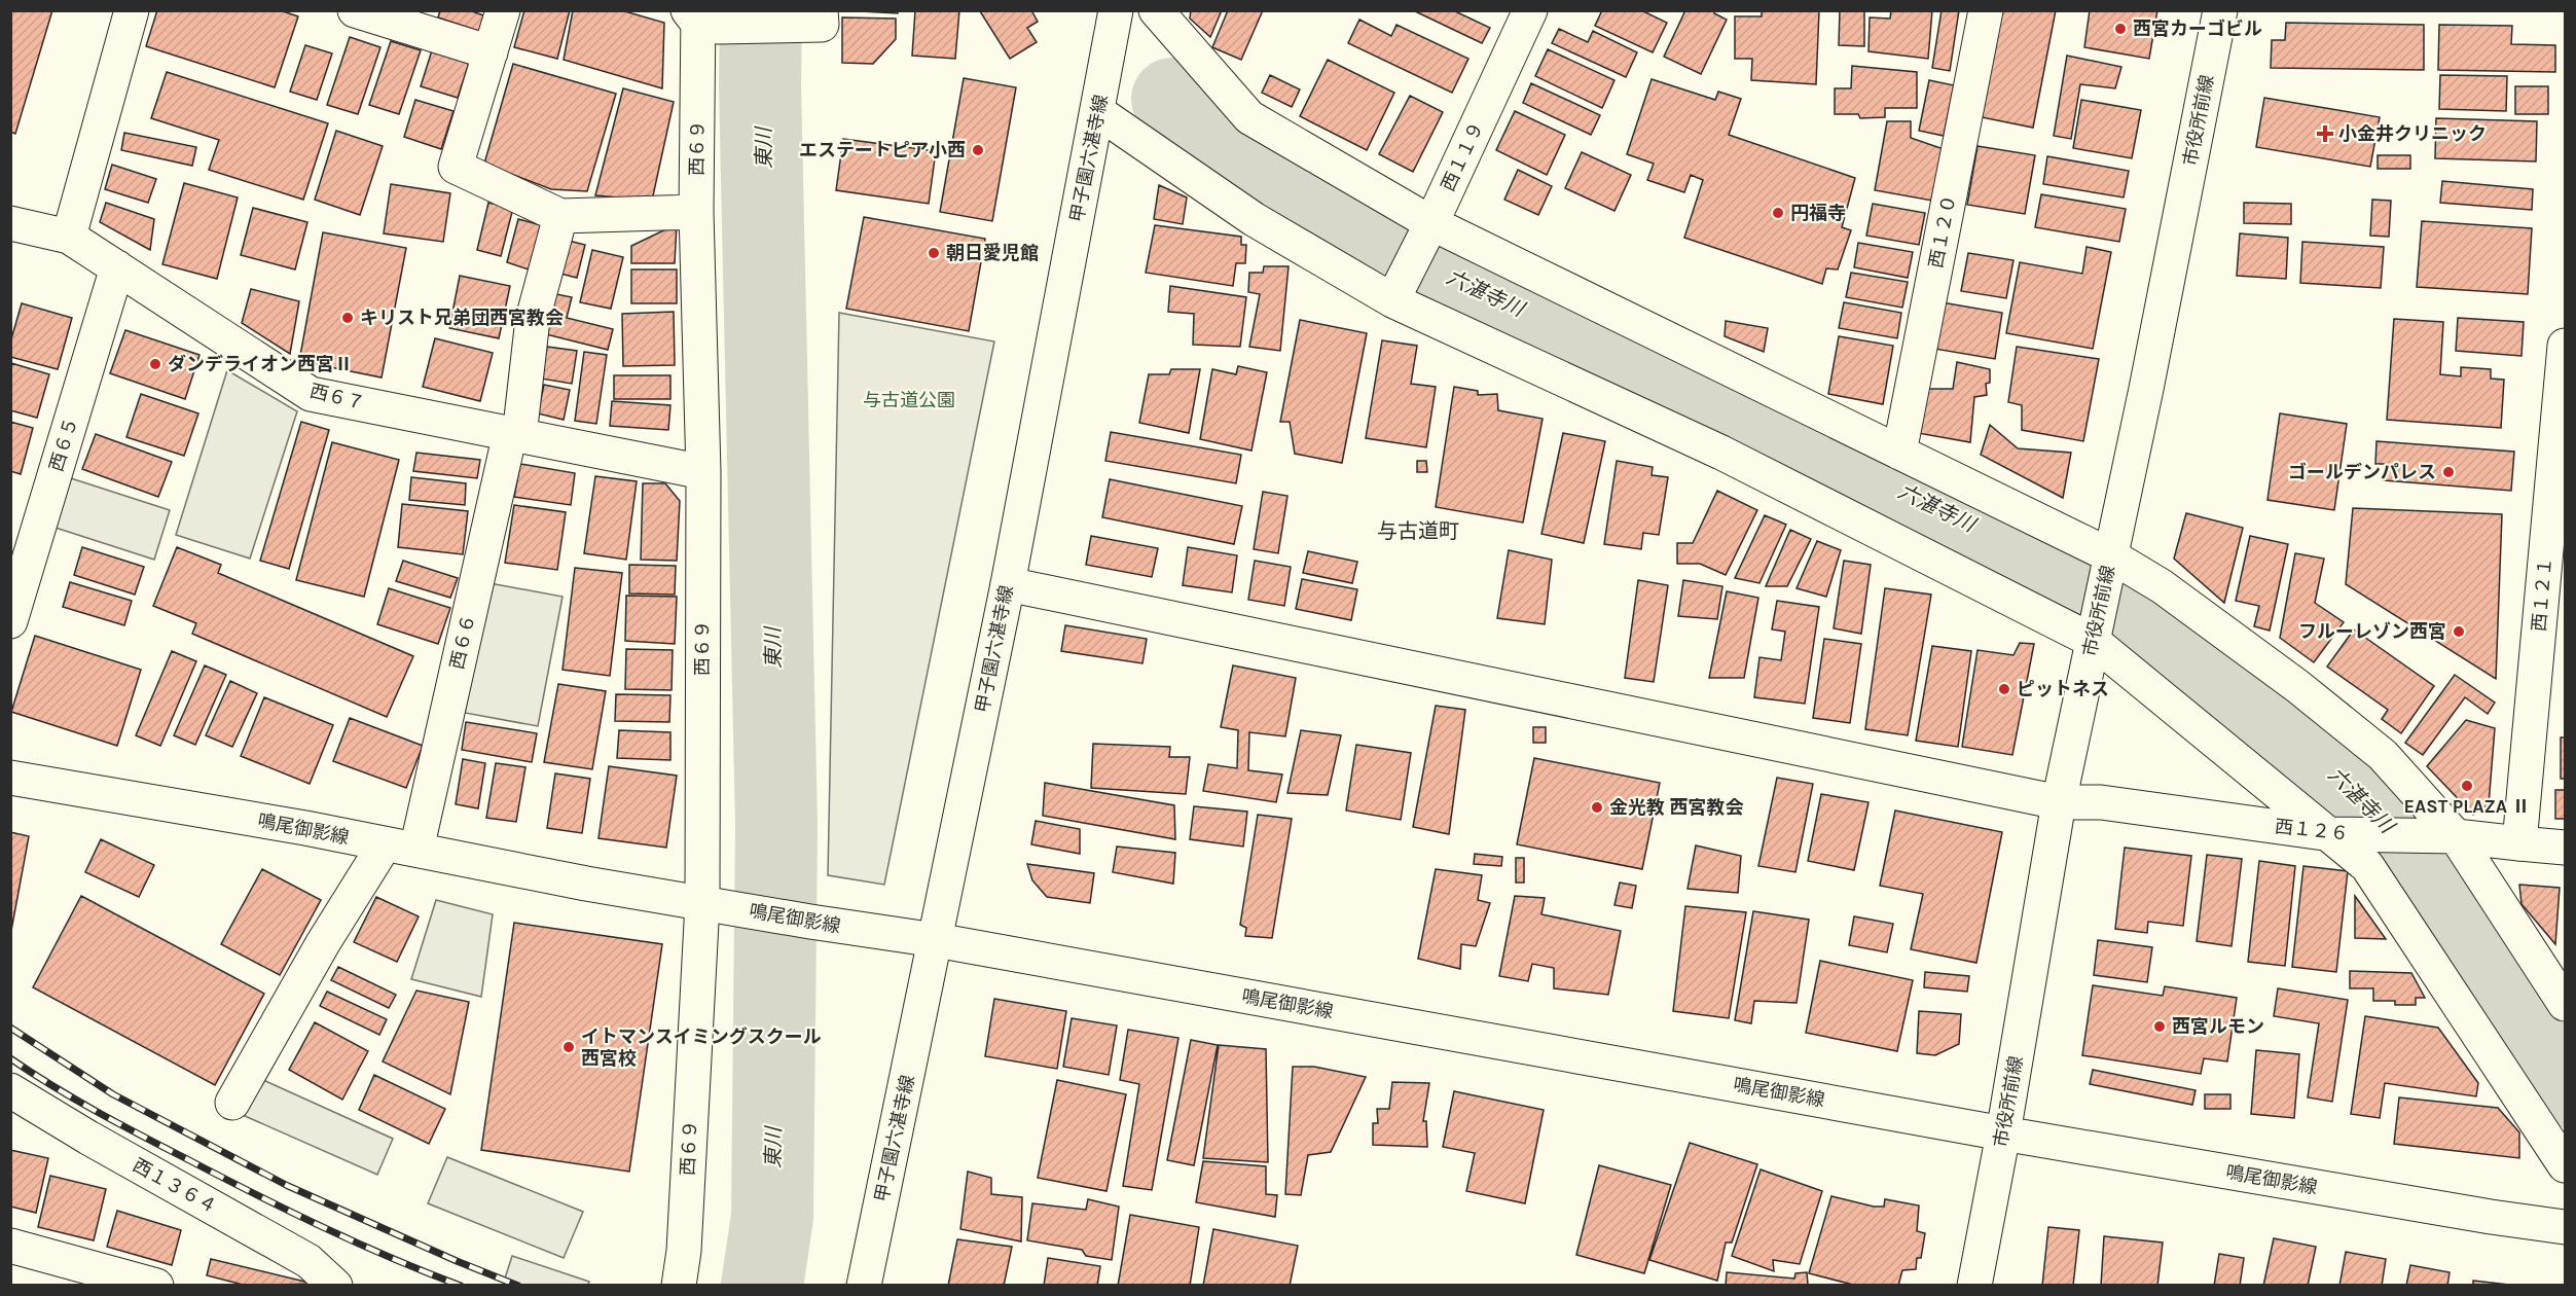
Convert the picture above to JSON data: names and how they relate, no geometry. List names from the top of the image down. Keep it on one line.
{"streets":{"street":["市役所前線","西６９","西１１９","甲子園六湛寺線","西１２０","西６７","西６５","西１２１","西６６","鳴尾御影線","西１２６","西１３６４"]},"crossings":[["市役所前線","鳴尾御影線"],["市役所前線","西１２６"],["西６９","西６７"],["西６９","鳴尾御影線"],["甲子園六湛寺線","鳴尾御影線"],["甲子園六湛寺線","西１２６"],["西６７","西６５"],["西６７","西６６"],["西１２１","西１２６"],["西６６","鳴尾御影線"]],"districts":["与古道町"],"water":["東川","六湛寺川"],"parks":["与古道公園"],"places":{"other":["西宮カーゴビル","エステートピア小西","円福寺","朝日愛児館","キリスト兄弟団西宮教会","ダンデライオン西宮Ⅱ","ゴールデンパレス","フルーレゾン西宮","ピットネス","EAST PLAZA Ⅱ","金光教 西宮教会","西宮ルモン","イトマンスイミングスクール 西宮校"],"health":["小金井クリニック"]}}
